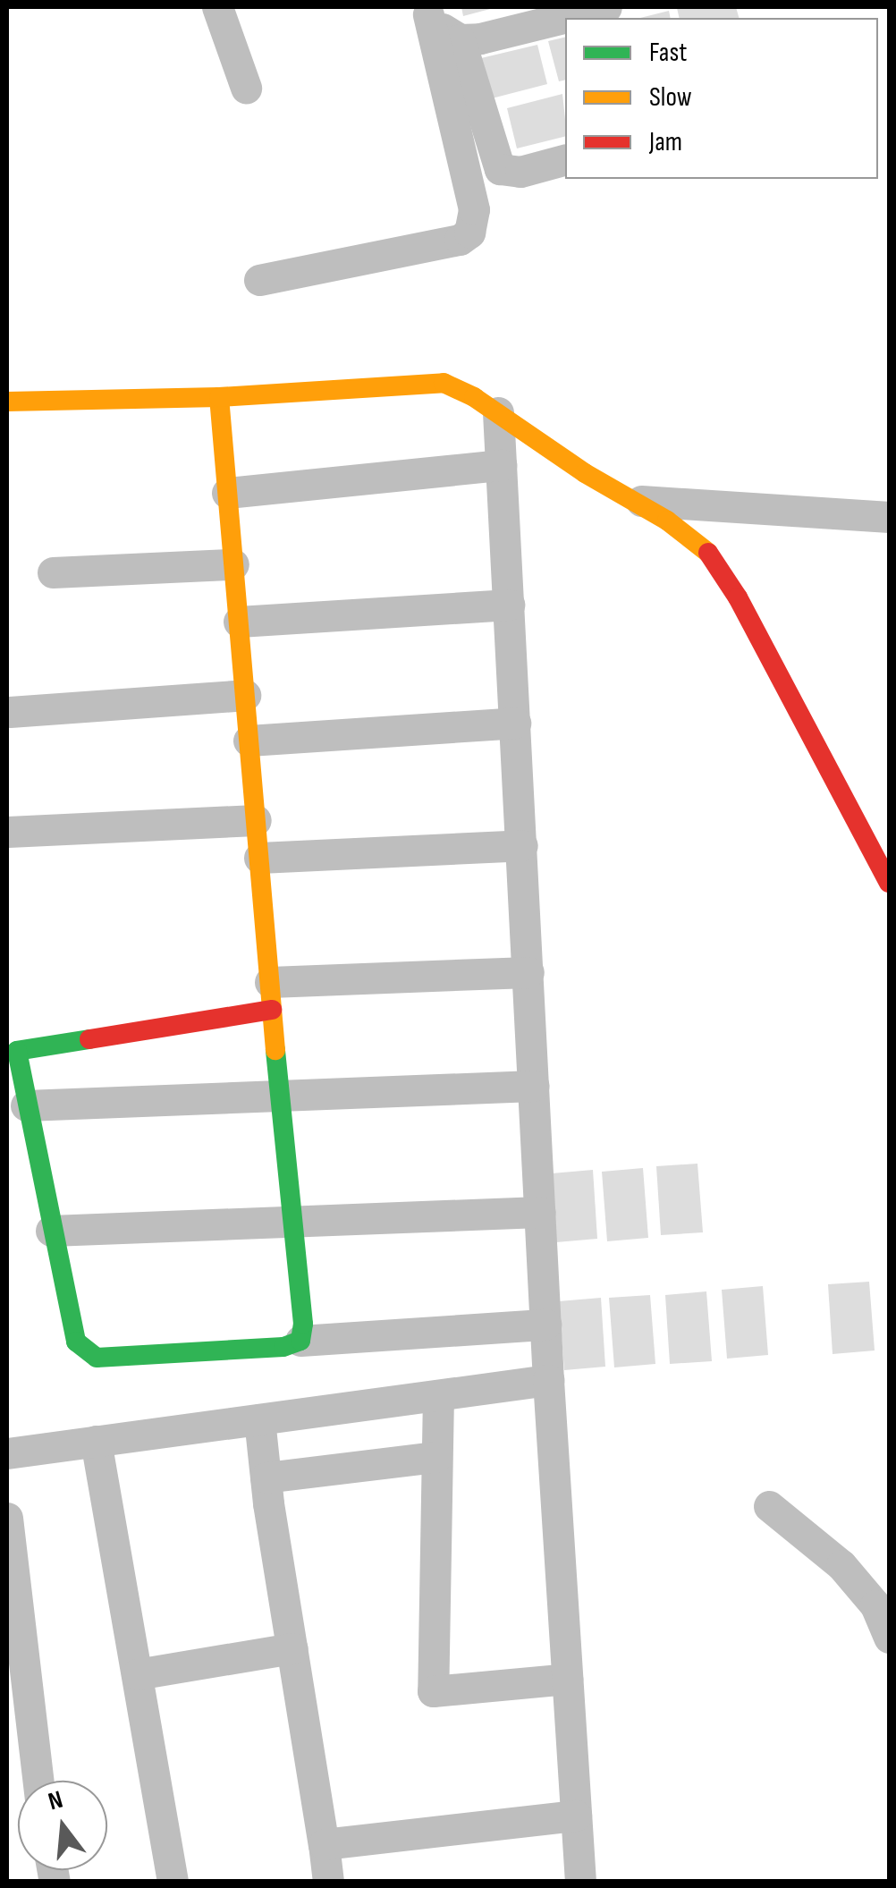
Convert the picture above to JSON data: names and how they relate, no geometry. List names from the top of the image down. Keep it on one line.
{"legend":["Fast","Slow","Jam"],"north":"top"}
